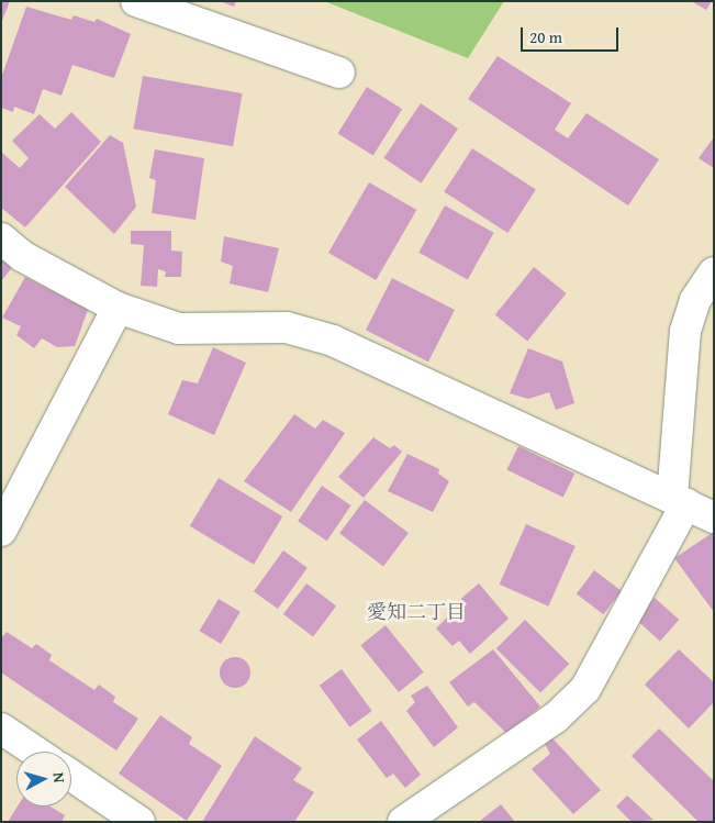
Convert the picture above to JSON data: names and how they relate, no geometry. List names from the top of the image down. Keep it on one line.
{"districts":["愛知二丁目"],"scale_bar":"20 m","north":"right"}
